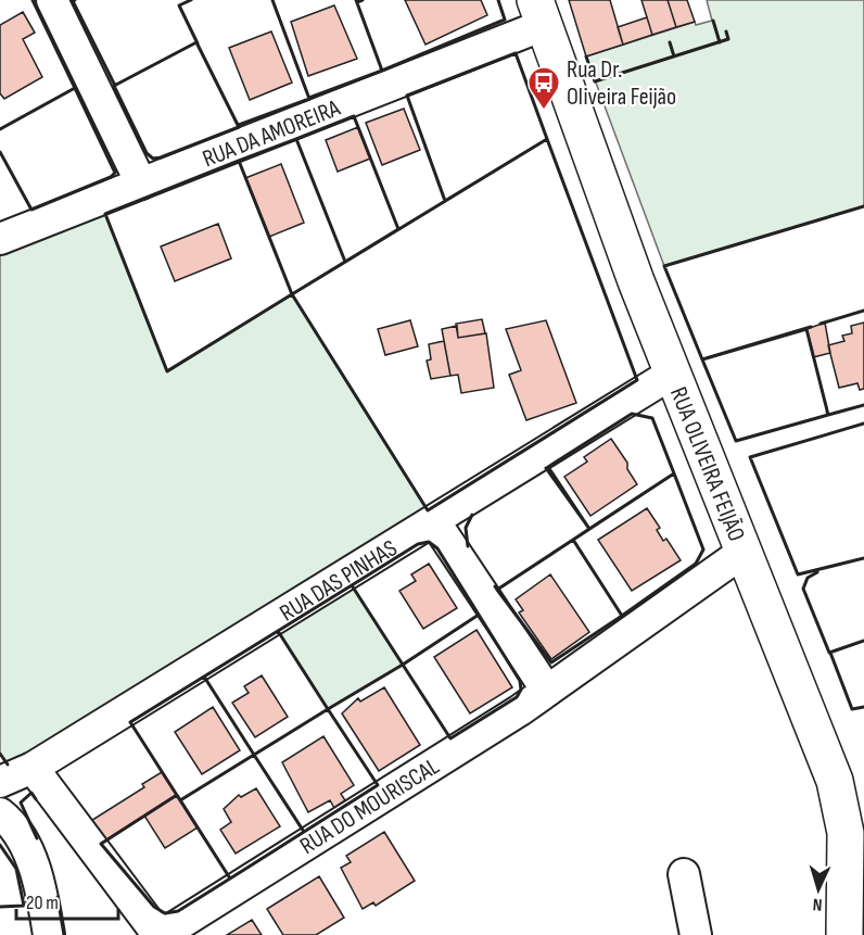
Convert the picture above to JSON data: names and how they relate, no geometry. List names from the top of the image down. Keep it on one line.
{"streets":{"main road":["RUA OLIVEIRA FEIJÃO"],"street":["RUA DA AMOREIRA","RUA DAS PINHAS","RUA DO MOURISCAL"]},"crossings":[["RUA DA AMOREIRA","RUA OLIVEIRA FEIJÃO"],["RUA OLIVEIRA FEIJÃO","RUA DAS PINHAS"],["RUA OLIVEIRA FEIJÃO","RUA DO MOURISCAL"],["RUA DAS PINHAS","RUA DO MOURISCAL"]],"places":{"bus stop":["Rua Dr. Oliveira Feijão"]},"scale_bar":"20 m","north":"bottom"}
